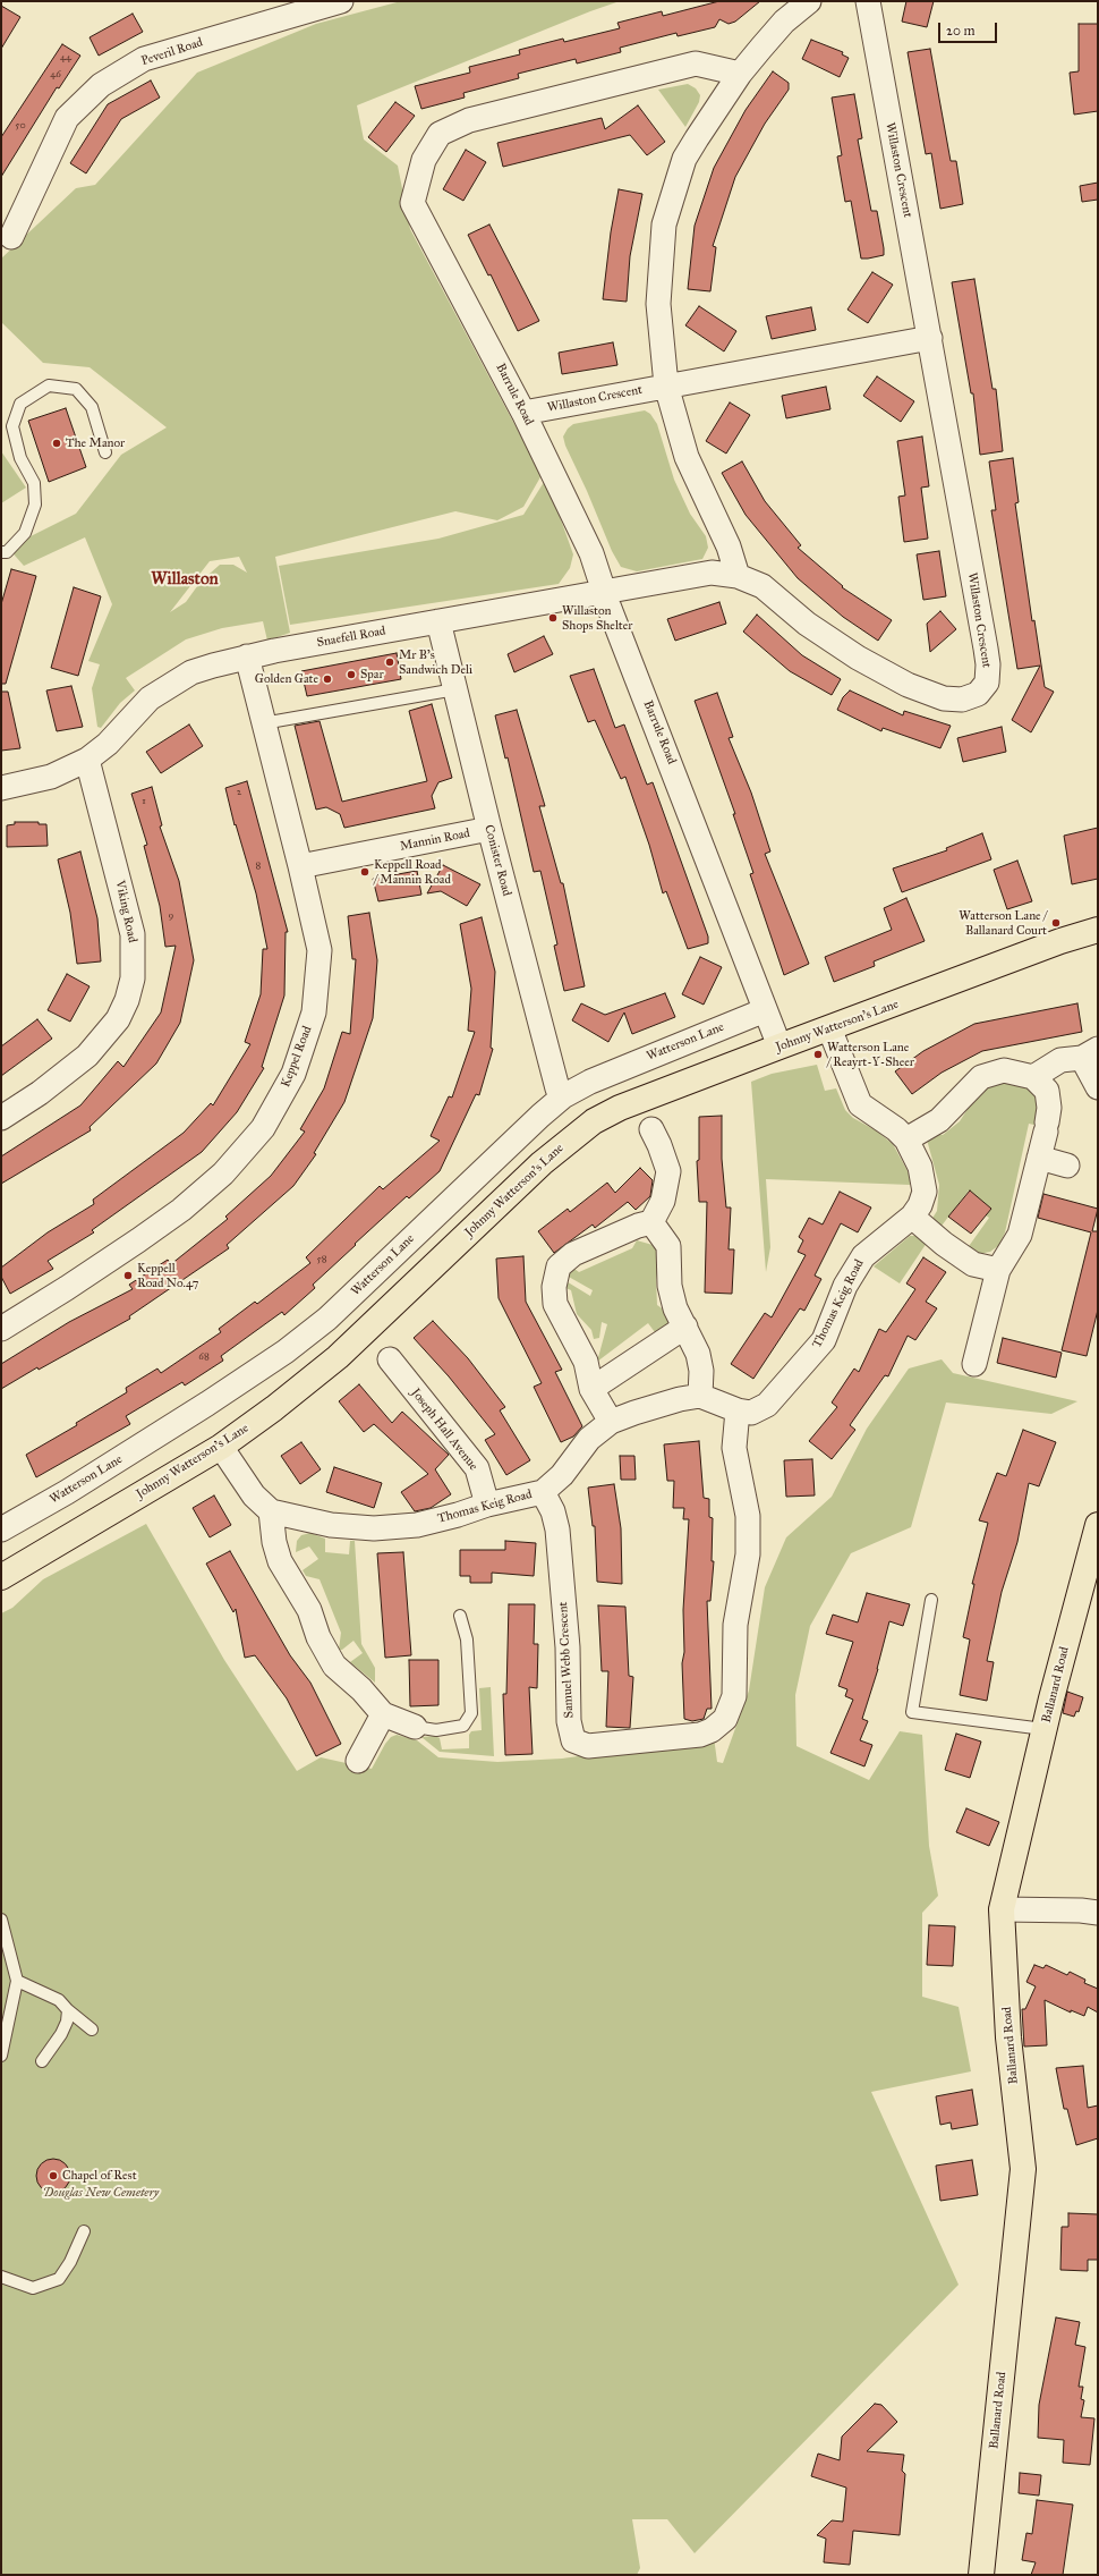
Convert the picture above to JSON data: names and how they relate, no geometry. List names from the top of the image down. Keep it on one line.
{"streets":{"main road":["Johnny Watterson's Lane","Ballanard Road"],"street":["Peveril Road","Willaston Crescent","Barrule Road","Snaefell Road","Mannin Road","Conister Road","Viking Road","Watterson Lane","Keppel Road","Thomas Keig Road","Joseph Hall Avenue","Samuel Webb Crescent"]},"crossings":[["Willaston Crescent","Barrule Road"],["Willaston Crescent","Snaefell Road"],["Barrule Road","Snaefell Road"],["Barrule Road","Johnny Watterson's Lane"],["Barrule Road","Watterson Lane"],["Snaefell Road","Conister Road"],["Snaefell Road","Viking Road"],["Snaefell Road","Keppel Road"],["Mannin Road","Conister Road"],["Mannin Road","Keppel Road"],["Conister Road","Watterson Lane"],["Johnny Watterson's Lane","Thomas Keig Road"],["Thomas Keig Road","Joseph Hall Avenue"],["Thomas Keig Road","Samuel Webb Crescent"]],"districts":["Willaston"],"parks":["Douglas New Cemetery"],"places":["The Manor","Willaston Shops Shelter","Mr B's Sandwich Deli","Spar","Golden Gate","Keppell Road / Mannin Road","Watterson Lane / Ballanard Court","Watterson Lane / Reayrt-Y-Sheer","Keppell Road No.47","Chapel of Rest"],"house_numbers":["44","46","50","2","1","8","9","58","68"],"scale_bar":"20 m"}
